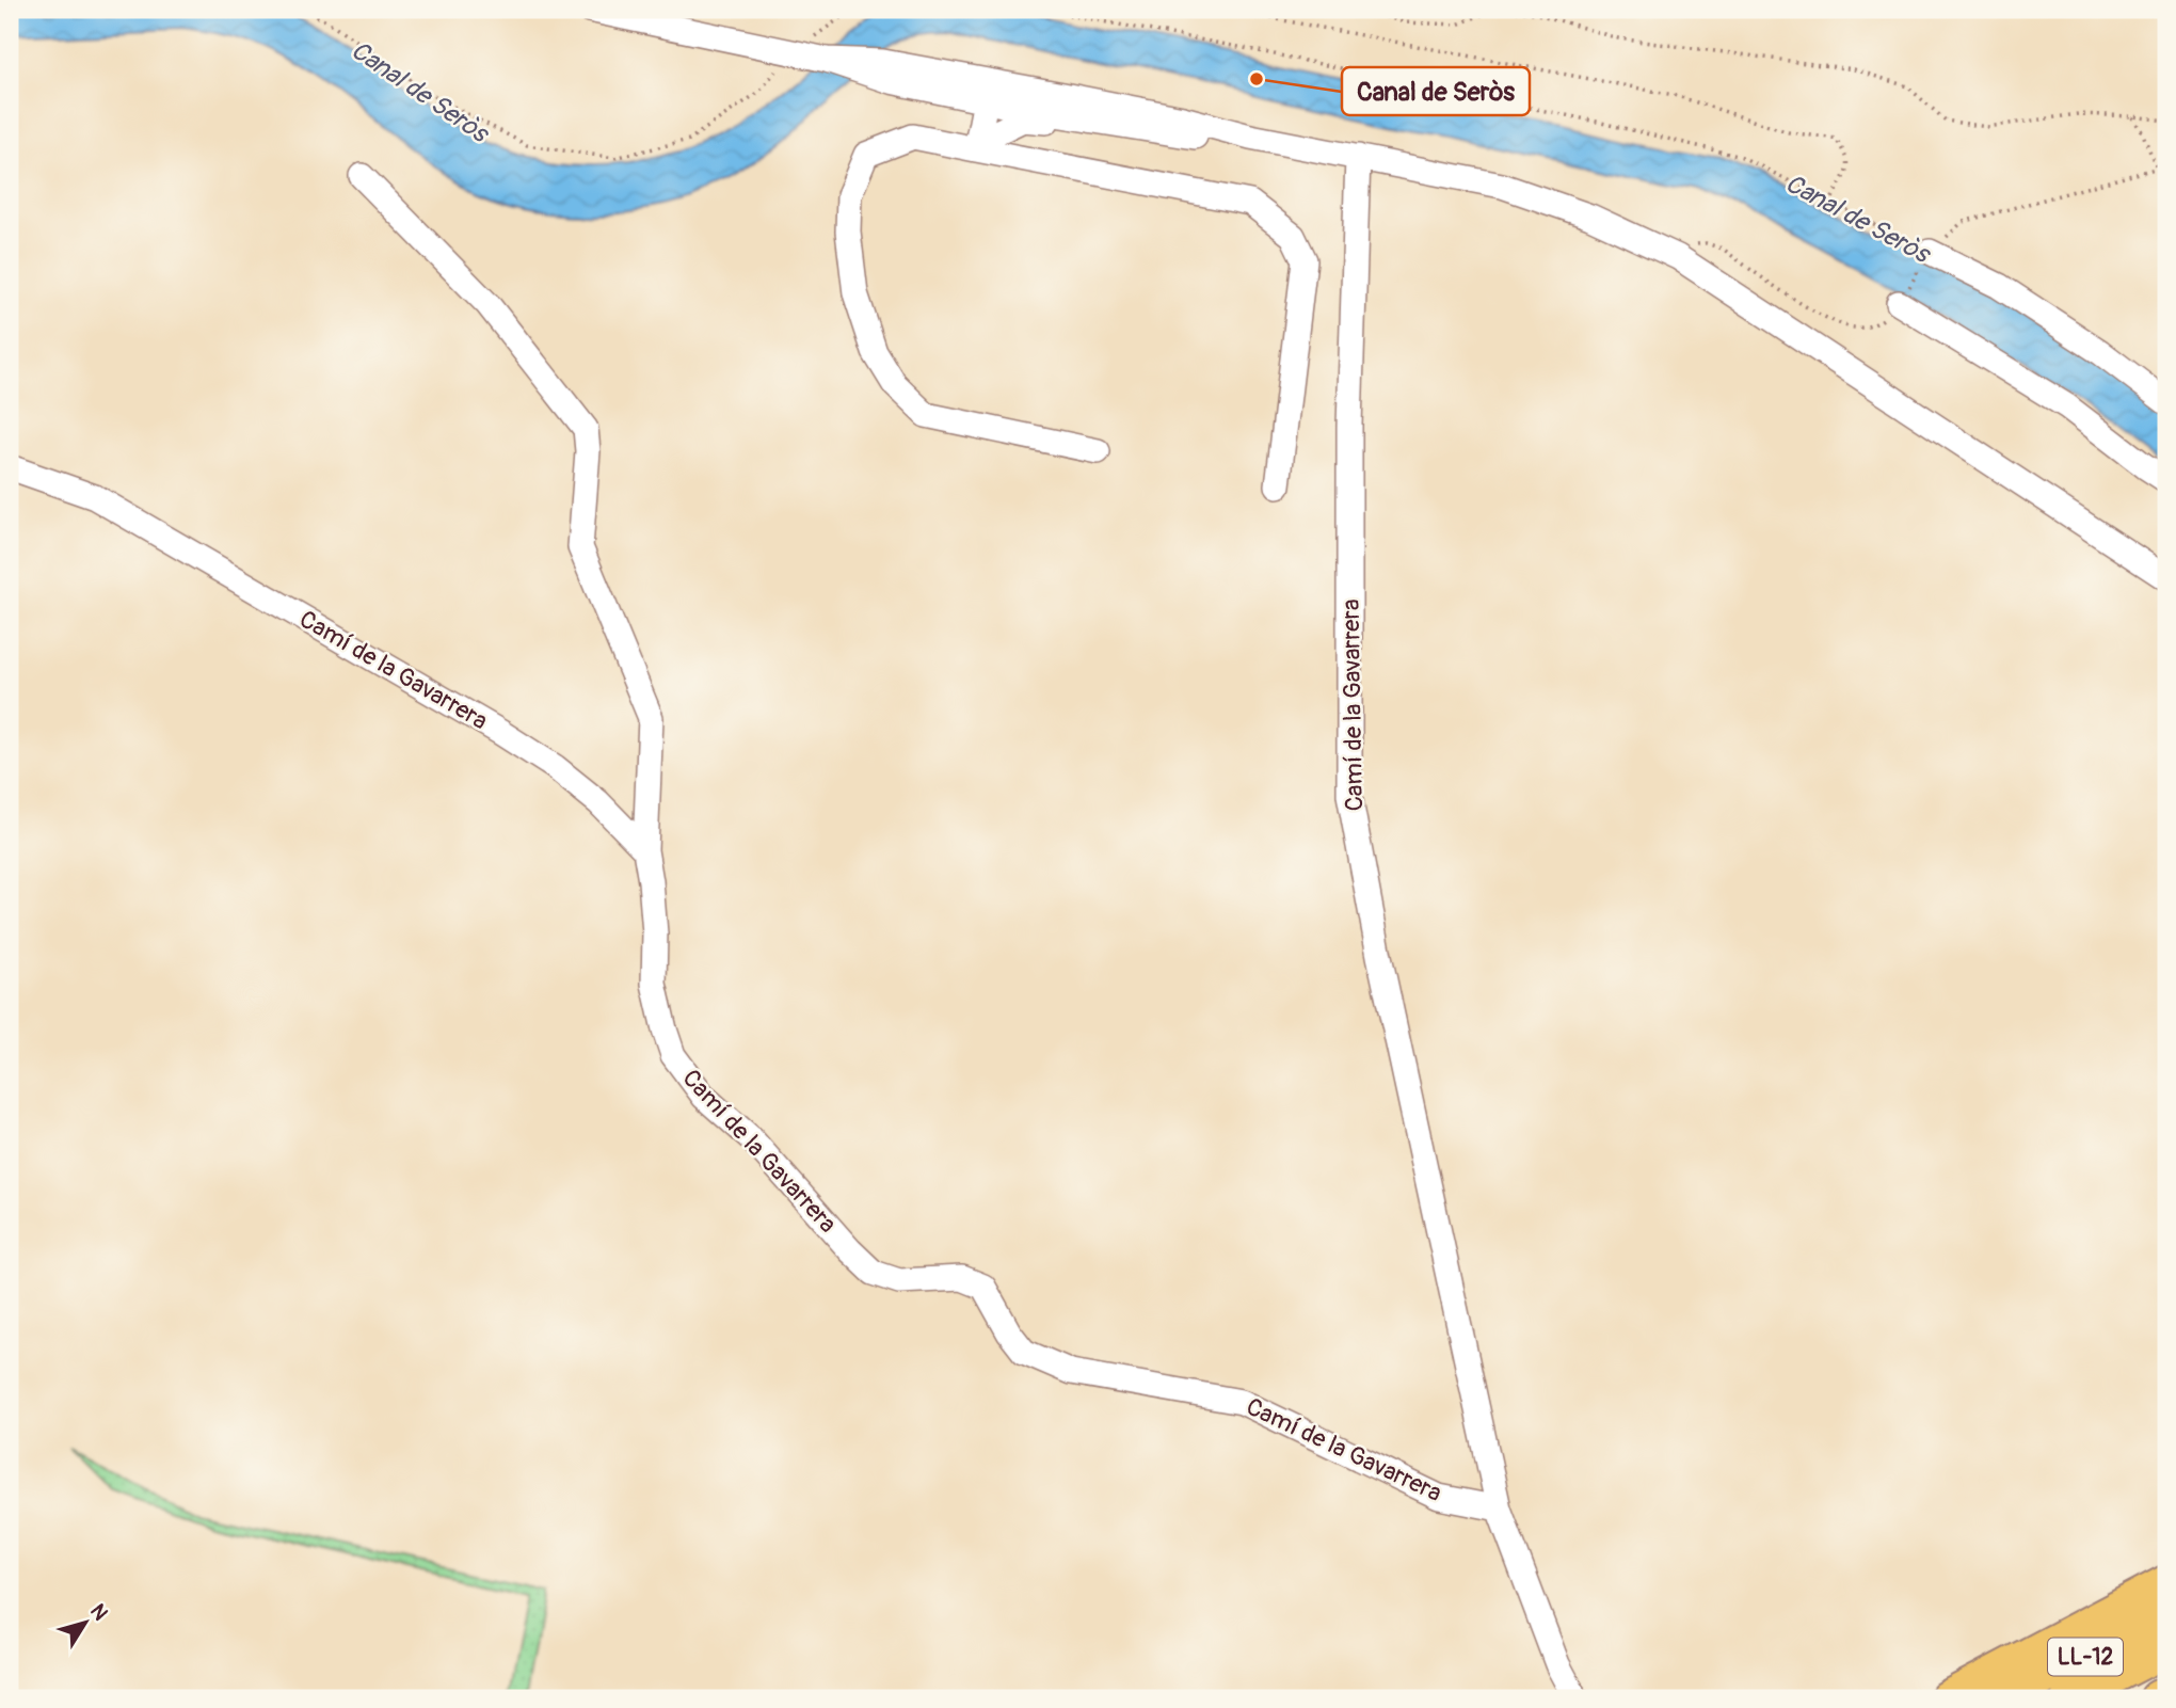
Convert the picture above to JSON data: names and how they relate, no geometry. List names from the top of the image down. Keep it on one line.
{"streets":{"highway":["LL-12"],"street":["Camí de la Gavarrera"]},"water":["Canal de Seròs"],"places":["Canal de Seròs"],"north":"top right"}
